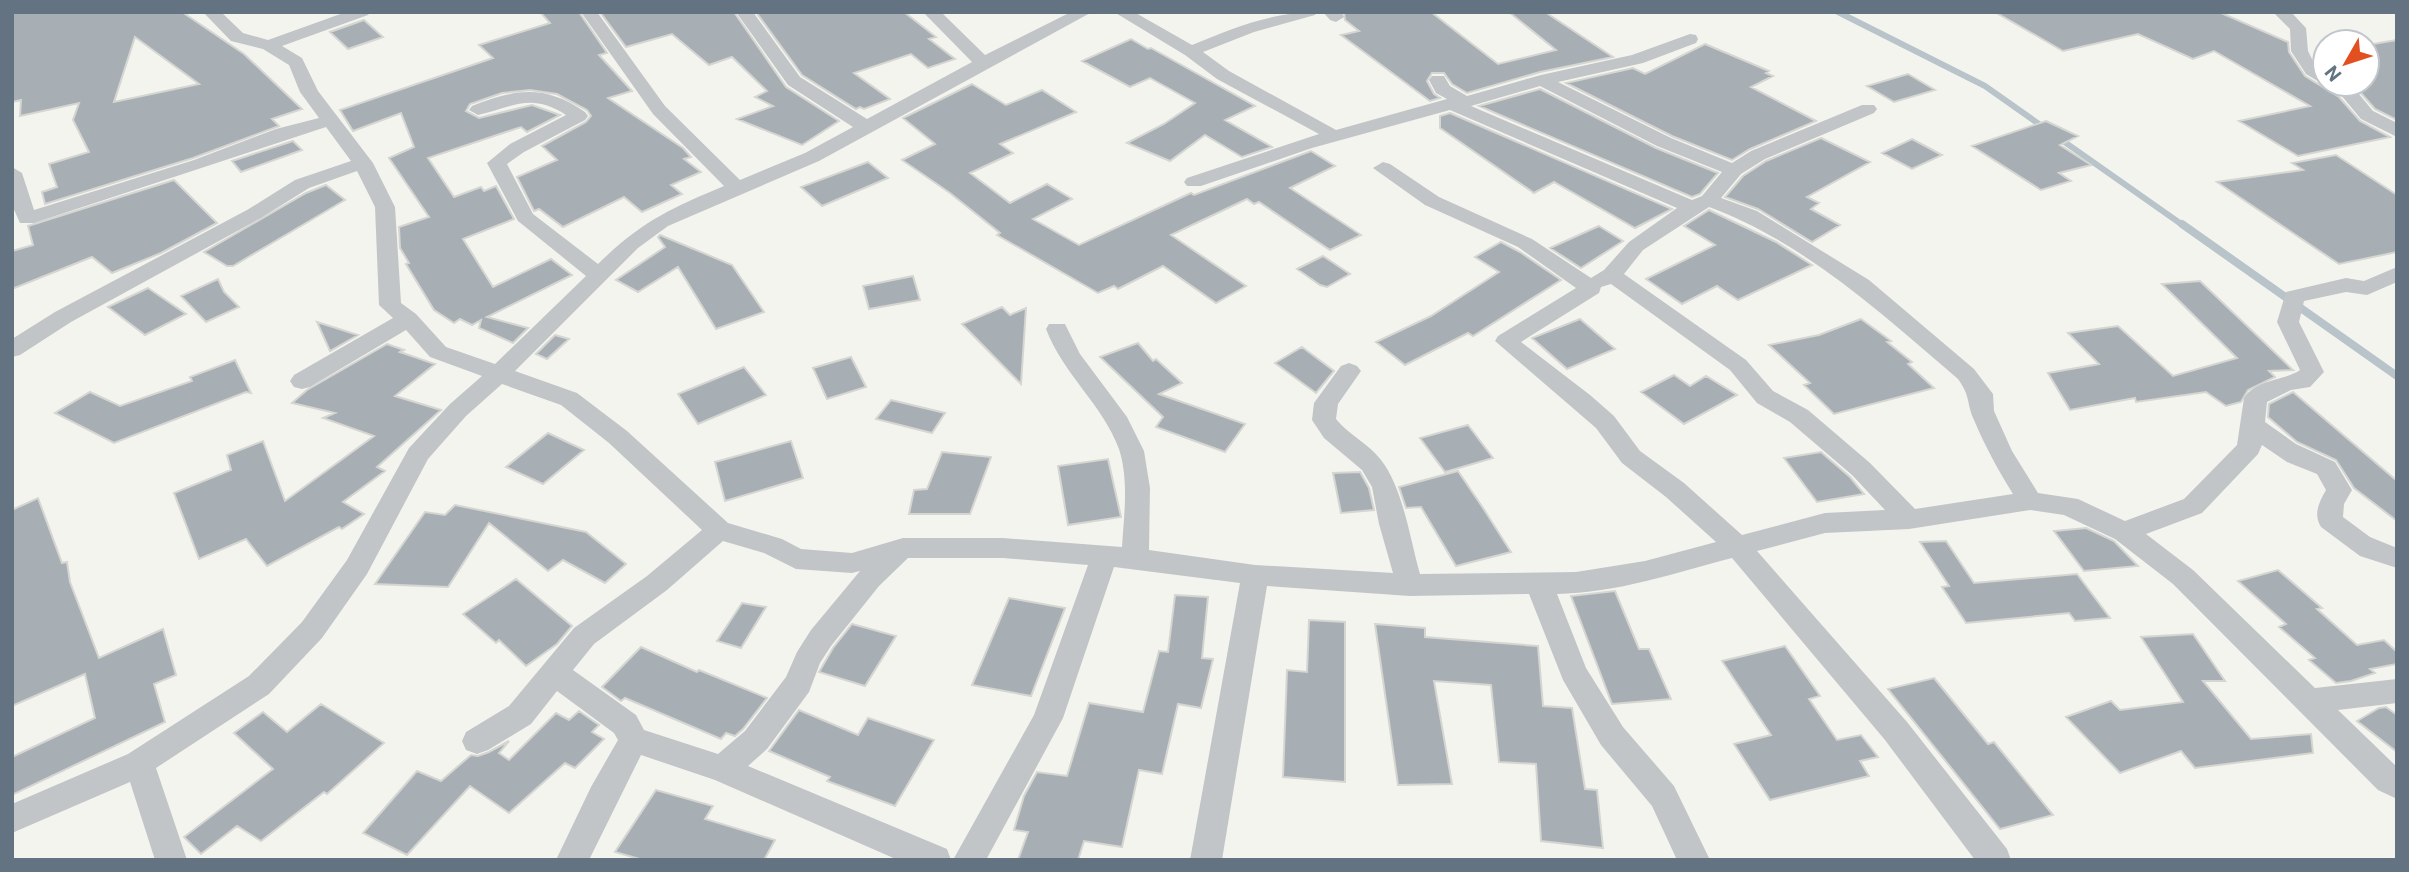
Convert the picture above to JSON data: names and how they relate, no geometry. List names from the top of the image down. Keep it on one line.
{"north":"bottom left"}
